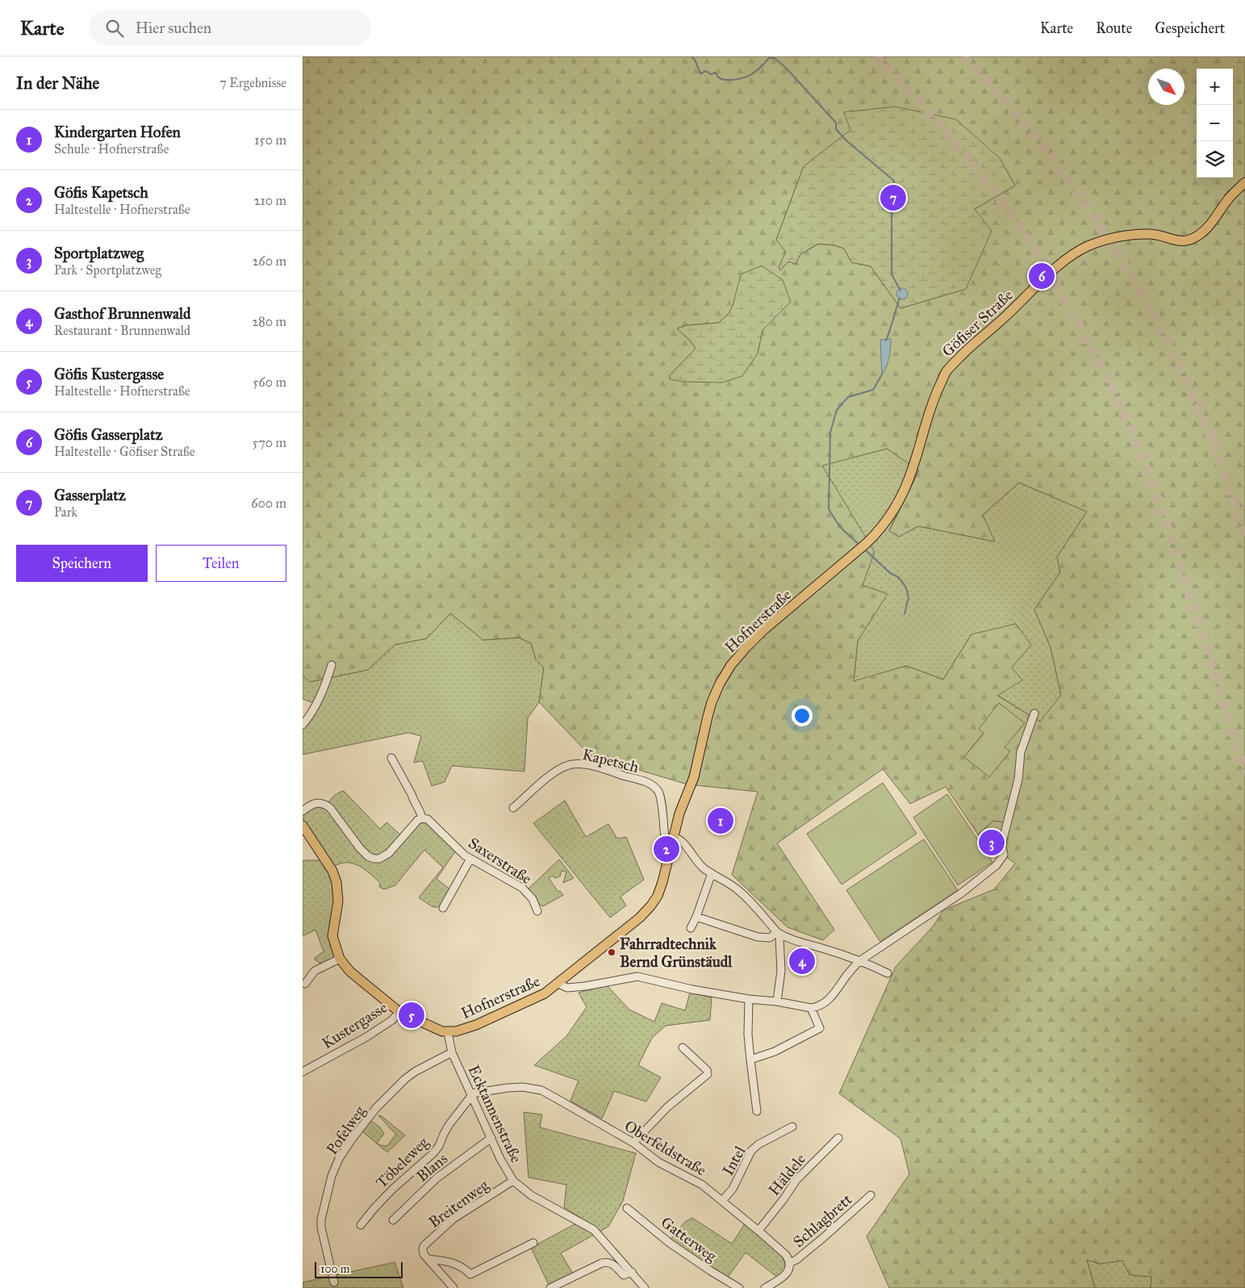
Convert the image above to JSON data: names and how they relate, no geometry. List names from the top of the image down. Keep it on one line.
{"streets":{"main road":["Göfiser Straße","Hofnerstraße"],"street":["Kapetsch","Saxerstraße","Kustergasse","Ecktannenstraße","Pofelweg","Oberfeldstraße","Intel","Töbeleweg","Blans","Häldele","Breitenweg","Schlagbrett","Gatterweg"]},"crossings":[["Göfiser Straße","Hofnerstraße"],["Hofnerstraße","Kapetsch"],["Hofnerstraße","Kustergasse"],["Hofnerstraße","Ecktannenstraße"],["Ecktannenstraße","Pofelweg"],["Ecktannenstraße","Oberfeldstraße"],["Ecktannenstraße","Töbeleweg"],["Ecktannenstraße","Blans"],["Ecktannenstraße","Breitenweg"],["Oberfeldstraße","Intel"],["Oberfeldstraße","Töbeleweg"],["Oberfeldstraße","Häldele"],["Oberfeldstraße","Schlagbrett"]],"places":["Fahrradtechnik Bernd Grünstäudl"],"scale_bar":"100 m","north":"bottom right","page":{"header":"Karte","search":"Hier suchen","nav":["Karte","Route","Gespeichert"],"heading":["In der Nähe","7 Ergebnisse"],"map_buttons":["+","−"],"list":[{"mark":"1","name":"Kindergarten Hofen","note":"Schule · Hofnerstraße","value":"150 m"},{"mark":"2","name":"Göfis Kapetsch","note":"Haltestelle · Hofnerstraße","value":"210 m"},{"mark":"3","name":"Sportplatzweg","note":"Park · Sportplatzweg","value":"260 m"},{"mark":"4","name":"Gasthof Brunnenwald","note":"Restaurant · Brunnenwald","value":"280 m"},{"mark":"5","name":"Göfis Kustergasse","note":"Haltestelle · Hofnerstraße","value":"560 m"},{"mark":"6","name":"Göfis Gasserplatz","note":"Haltestelle · Göfiser Straße","value":"570 m"},{"mark":"7","name":"Gasserplatz","note":"Park","value":"600 m"}],"pins":["7","6","1","3","2","4","5"],"buttons":["Speichern","Teilen"],"scale":"100 m"}}
